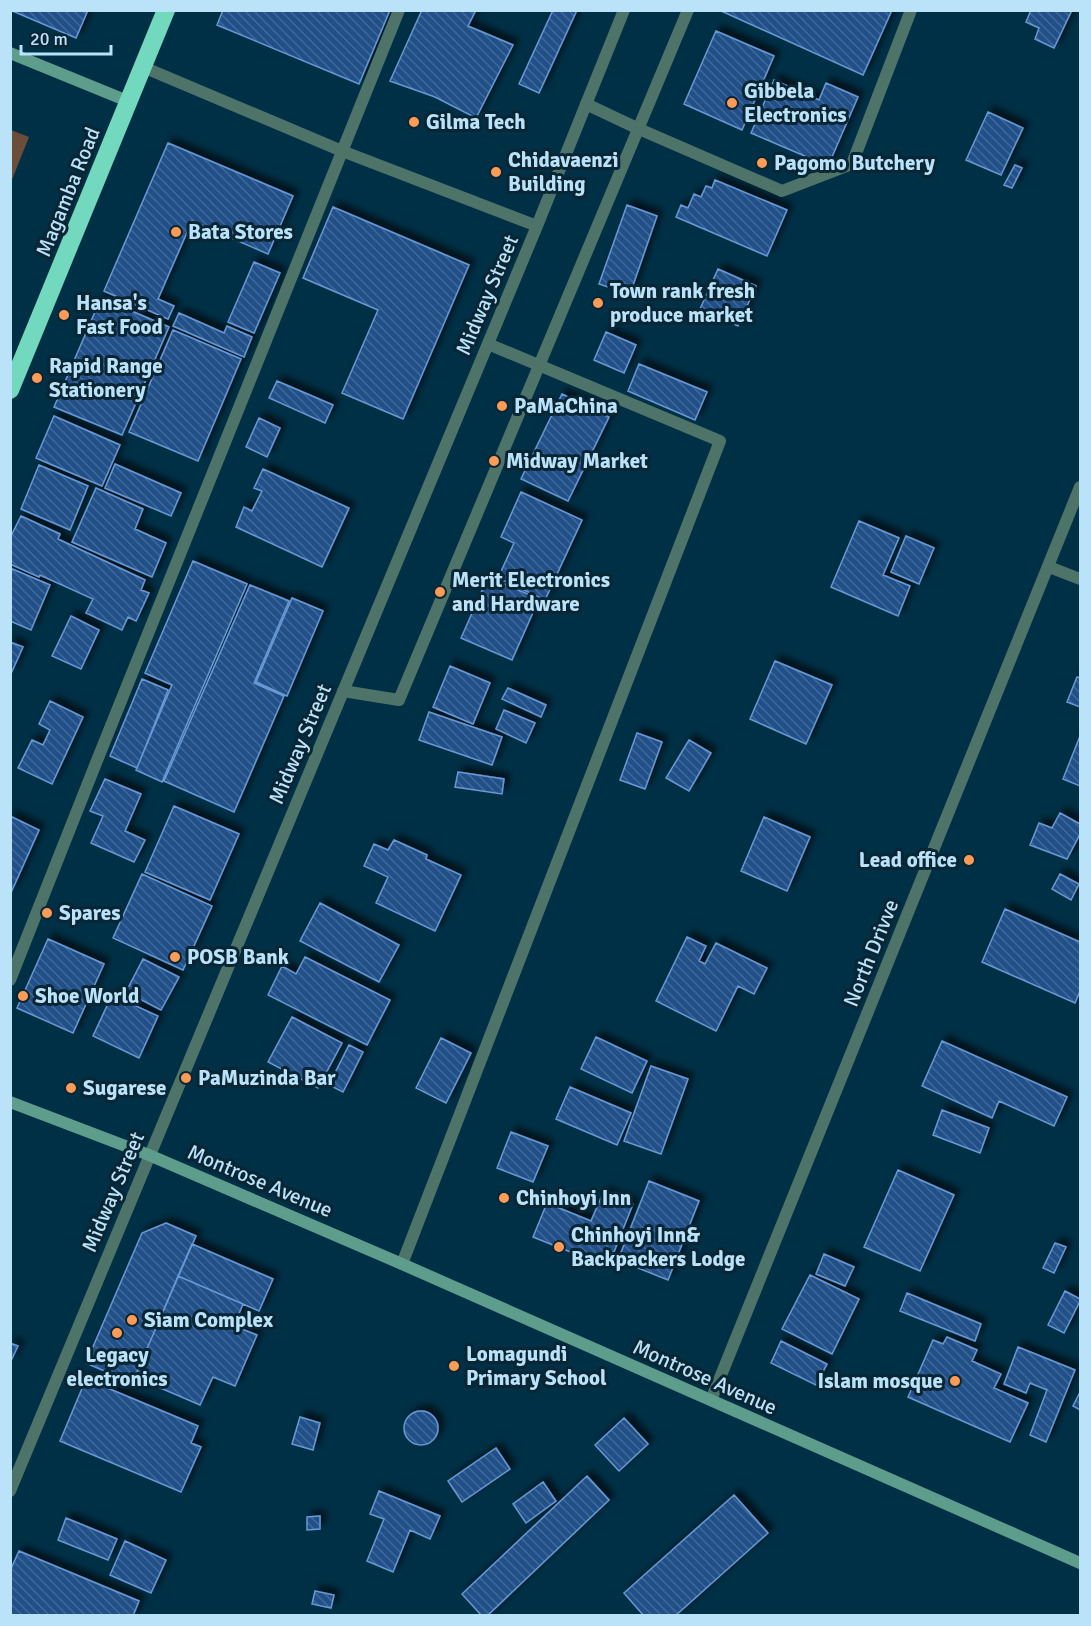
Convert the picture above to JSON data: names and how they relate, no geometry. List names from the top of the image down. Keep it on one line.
{"streets":{"highway":["Magamba Road"],"street":["Midway Street","North Drivve","Montrose Avenue"]},"crossings":[["Midway Street","Montrose Avenue"],["North Drivve","Montrose Avenue"]],"places":["Gibbela Electronics","Gilma Tech","Pagomo Butchery","Chidavaenzi Building","Bata Stores","Town rank fresh produce market","Hansa's Fast Food","Rapid Range Stationery","PaMaChina","Midway Market","Merit Electronics and Hardware","Lead office","Spares","POSB Bank","Shoe World","PaMuzinda Bar","Sugarese","Chinhoyi Inn","Chinhoyi Inn& Backpackers Lodge","Siam Complex","Legacy electronics","Lomagundi Primary School","Islam mosque"],"scale_bar":"20 m"}
